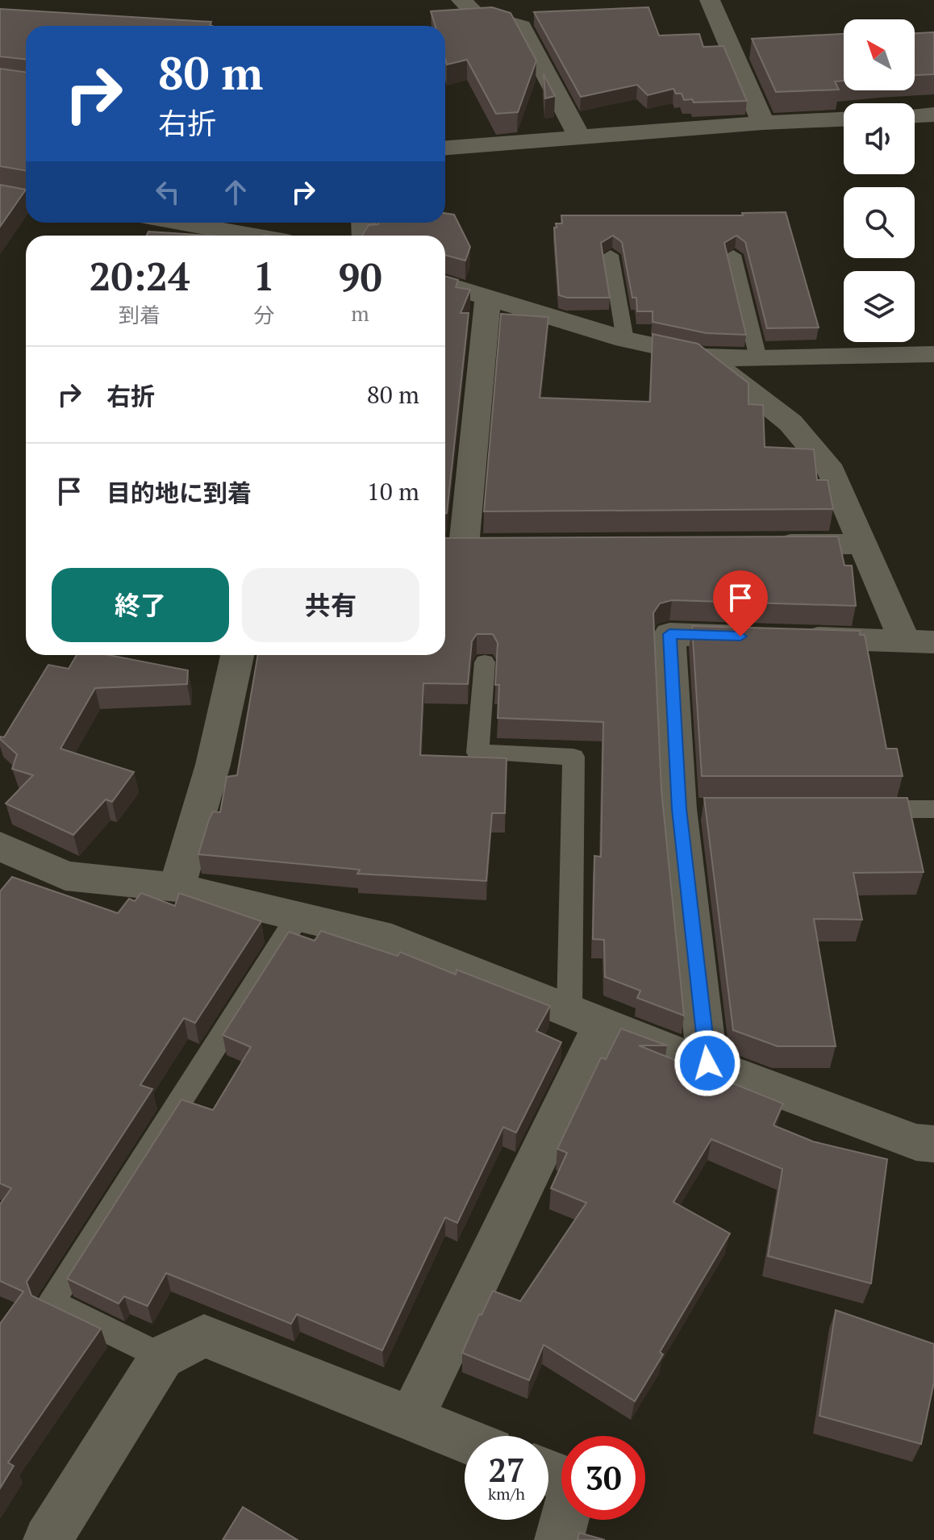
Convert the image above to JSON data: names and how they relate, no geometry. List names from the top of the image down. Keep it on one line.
{"north":"top left","page":{"turn":["80 m","右折"],"eta":["20:24","到着","1","分","90","m"],"list":[{"name":"右折","value":"80 m"},{"name":"目的地に到着","value":"10 m"}],"buttons":["終了","共有"],"speed":"27 km/h","limit":"30"}}
